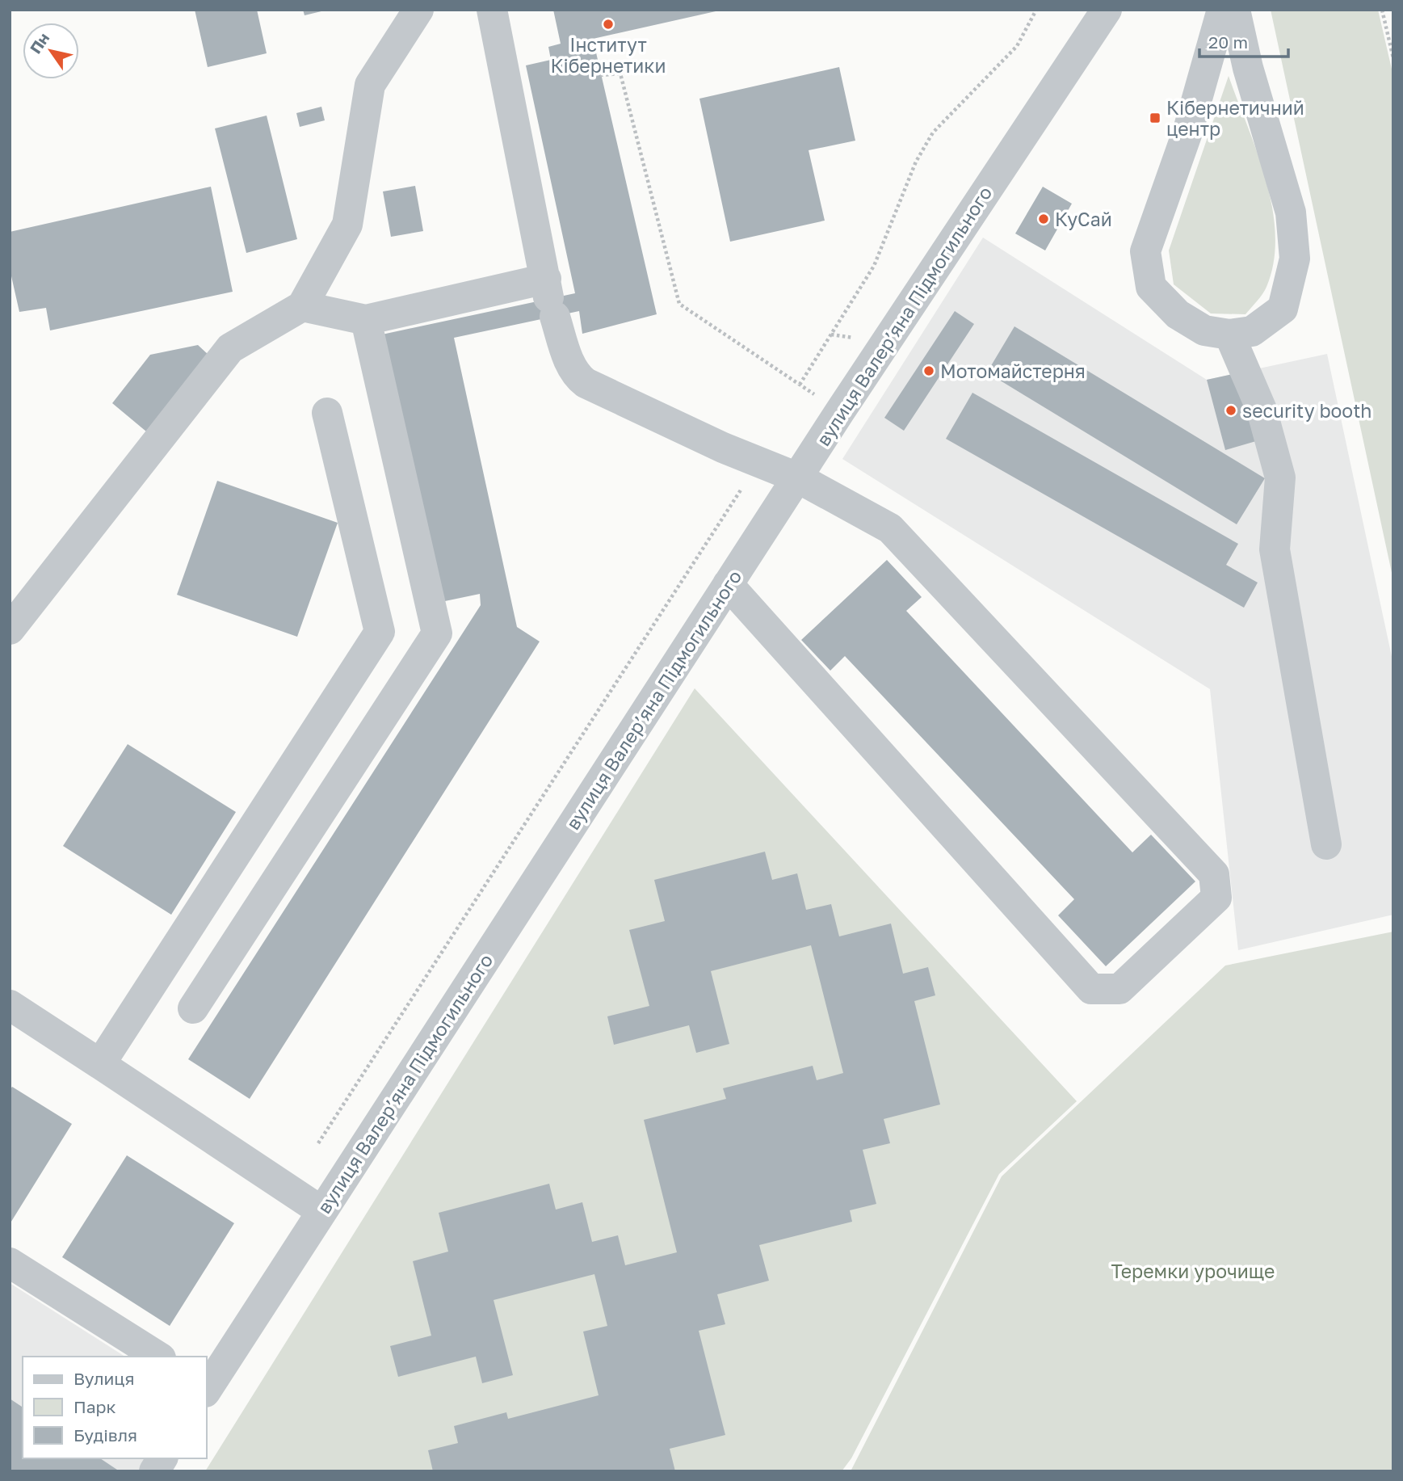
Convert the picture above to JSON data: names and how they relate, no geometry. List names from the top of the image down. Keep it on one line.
{"streets":{"street":["вулиця Валерʼяна Підмогильного"]},"parks":["Теремки урочище"],"places":{"other":["Інститут Кібернетики","КуСай","Мотомайстерня","security booth"],"transit":["Кібернетичний центр"]},"legend":["Вулиця","Парк","Будівля"],"scale_bar":"20 m","north":"top left"}
